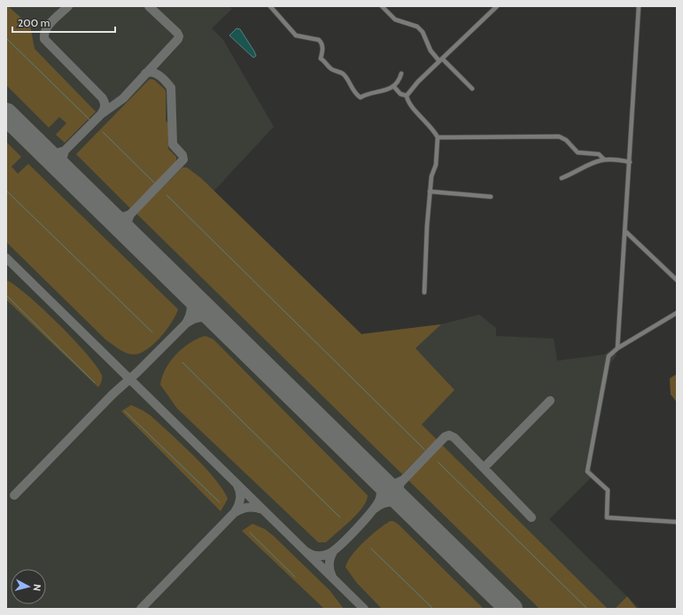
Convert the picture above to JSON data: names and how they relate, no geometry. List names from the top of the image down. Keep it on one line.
{"scale_bar":"200 m","north":"right"}
